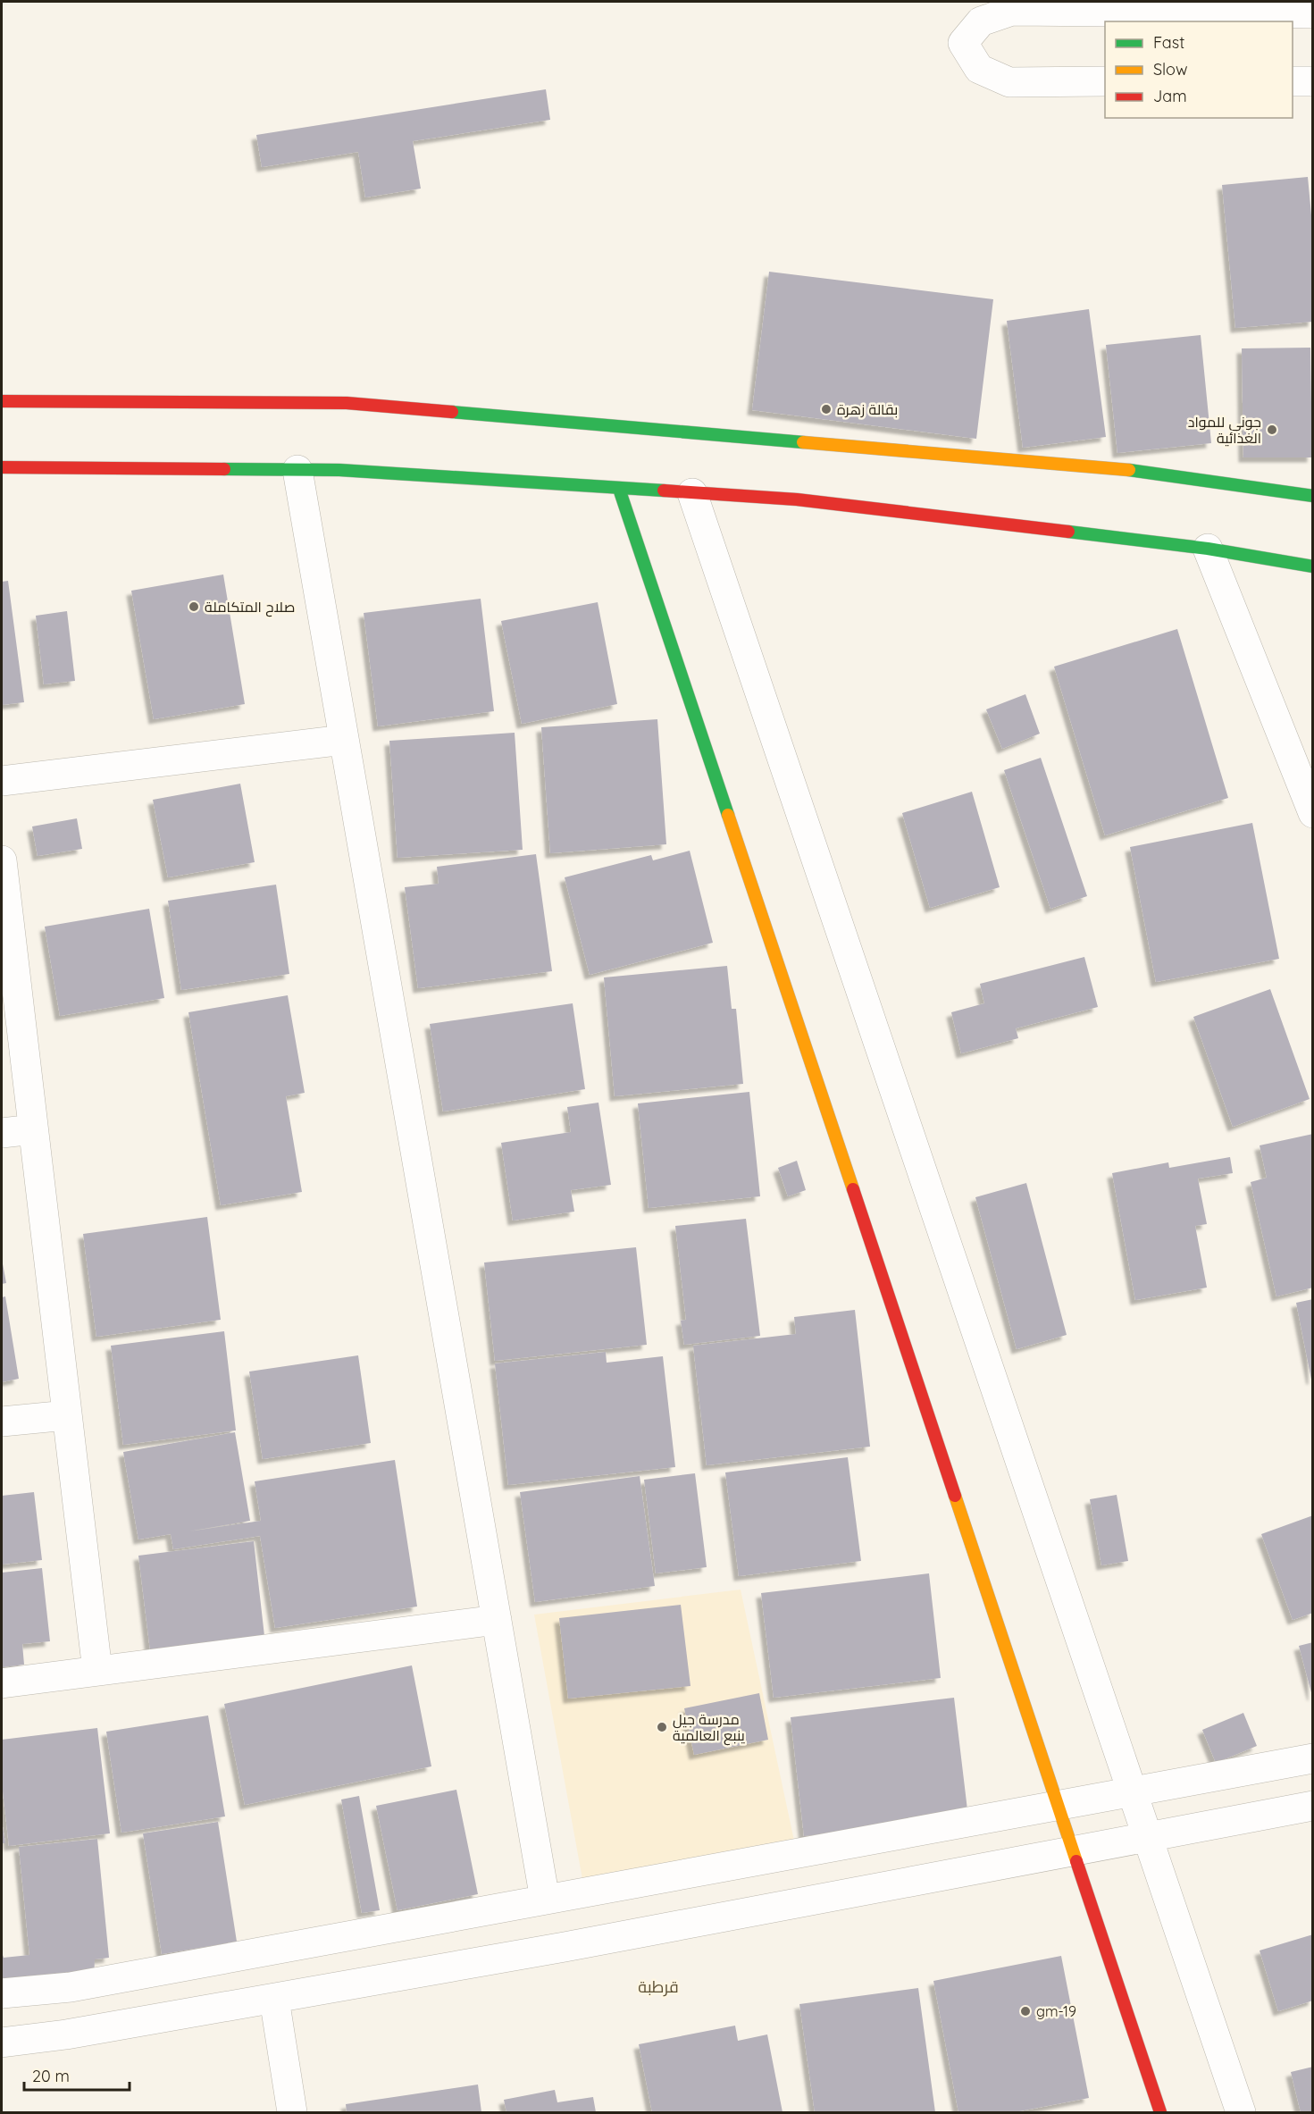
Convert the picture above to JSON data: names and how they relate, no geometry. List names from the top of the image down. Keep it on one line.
{"districts":["قرطبة"],"places":["بقالة زهرة","جوني للمواد الغذائية","صلاح المتكاملة","مدرسة جيل ينبع العالمية","gm-19"],"legend":["Fast","Slow","Jam"],"scale_bar":"20 m"}
